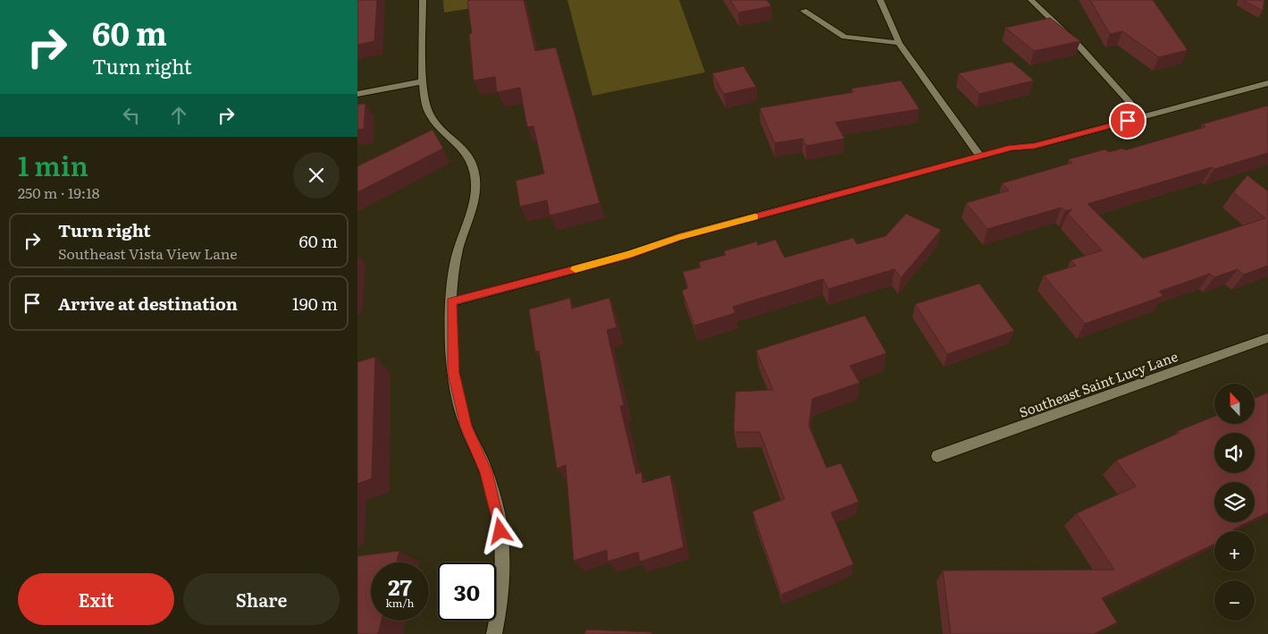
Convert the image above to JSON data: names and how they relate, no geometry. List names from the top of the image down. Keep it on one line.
{"streets":{"street":["Southeast Saint Lucy Lane"]},"north":"top","page":{"turn":["60 m","Turn right"],"heading":["1 min","250 m · 19:18"],"list":[{"name":"Turn right","note":"Southeast Vista View Lane","value":"60 m"},{"name":"Arrive at destination","value":"190 m"}],"map_buttons":["+","−"],"speed":"27 km/h","limit":"30","buttons":["Exit","Share"]}}
